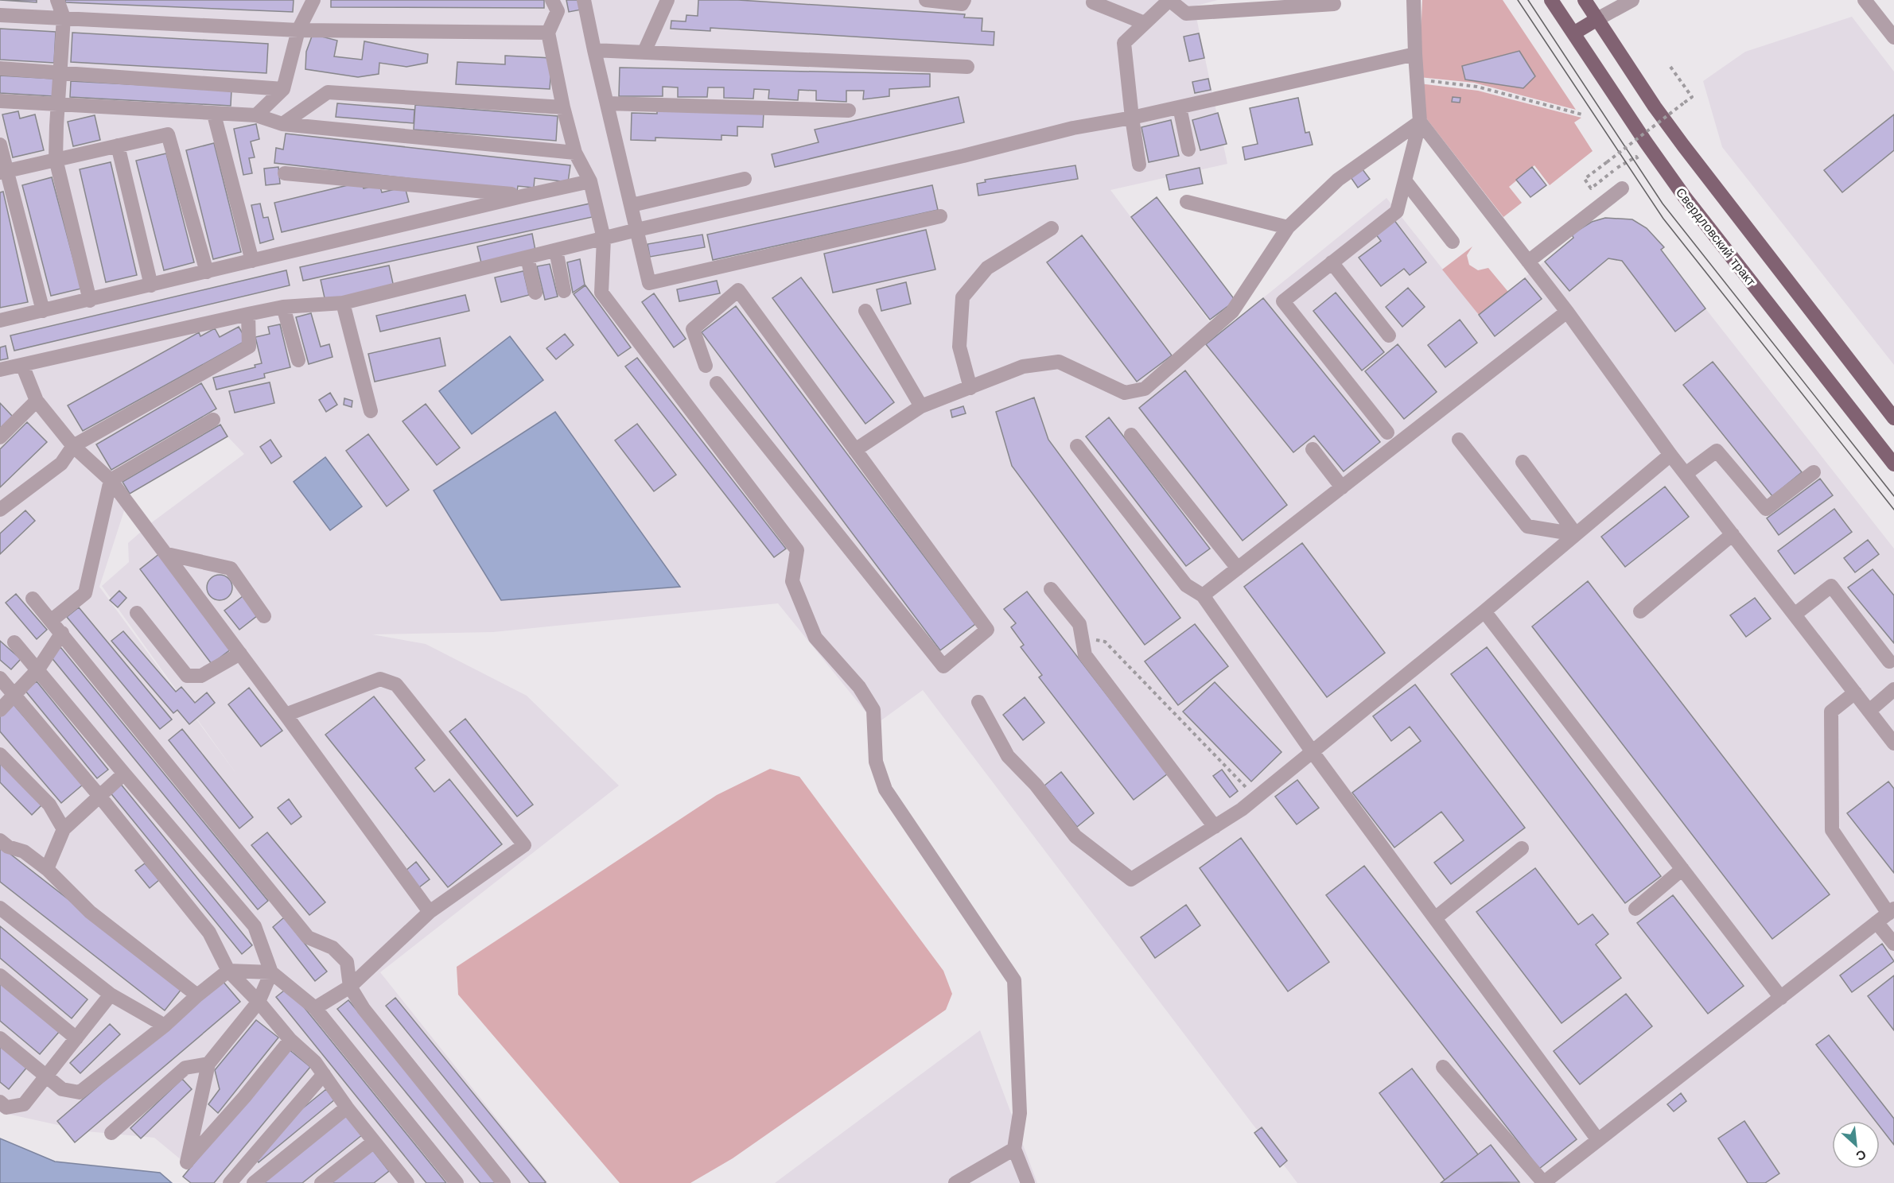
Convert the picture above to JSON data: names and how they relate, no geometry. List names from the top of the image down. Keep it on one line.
{"streets":{"main road":["Свердловский тракт"]},"north":"bottom right"}
